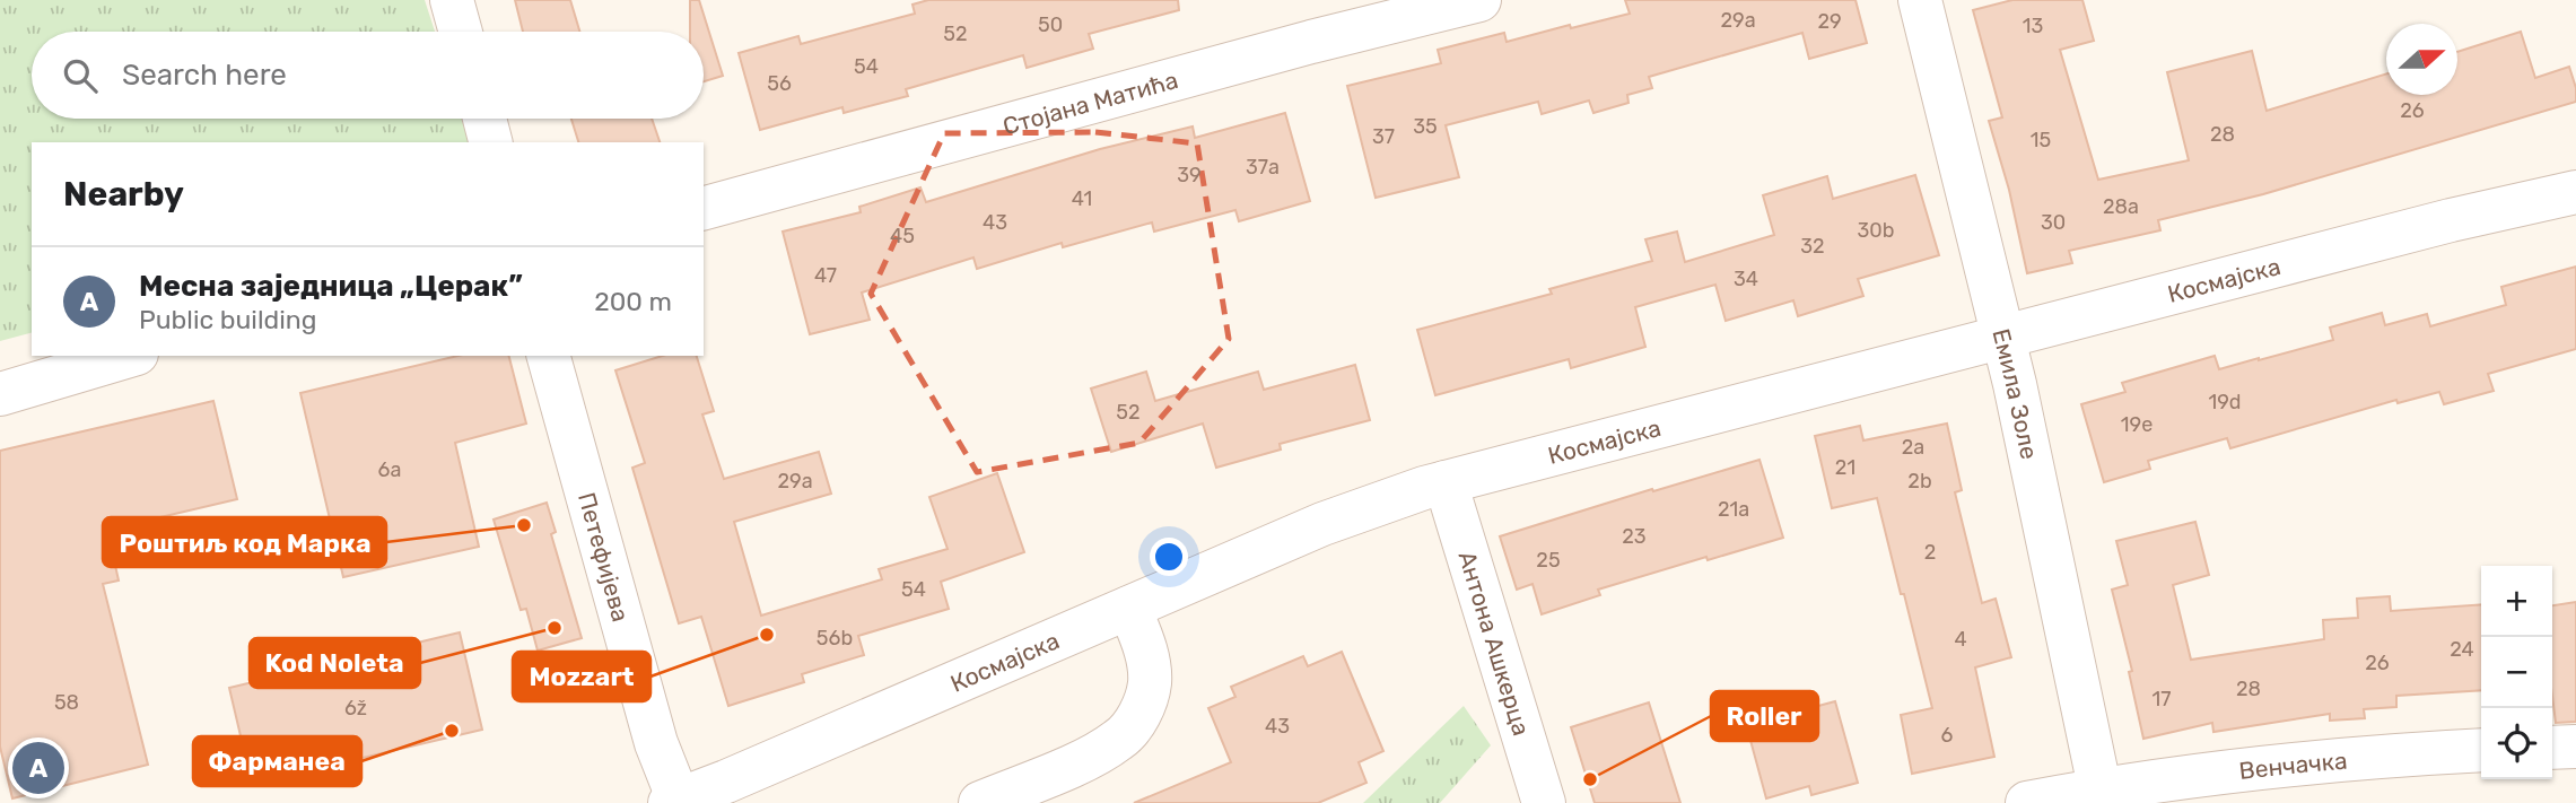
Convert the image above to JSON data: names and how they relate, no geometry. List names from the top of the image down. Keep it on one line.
{"streets":{"street":["Стојана Матића","Космајска","Емила Золе","Петефијева","Антона Ашкерца","Венчачка"]},"crossings":[["Космајска","Емила Золе"],["Космајска","Петефијева"],["Космајска","Антона Ашкерца"],["Емила Золе","Венчачка"]],"places":["Роштиљ код Марка","Kod Noleta","Mozzart","Фарманеа","Roller"],"house_numbers":["29a","29","50","13","52","54","56","26","35","28","37","15","37a","39","41","28a","43","30","30b","45","32","47","34","19d","52","19e","2a","21","6a","29a","2b","21a","23","2","25","54","56b","4","24","26","28","17","58","6ž","43","6"],"north":"right","page":{"search":"Search here","heading":"Nearby","list":[{"mark":"A","name":"Месна заједница „Церак”","note":"Public building","value":"200 m"}],"map_buttons":["+","−"],"pins":"A"}}
